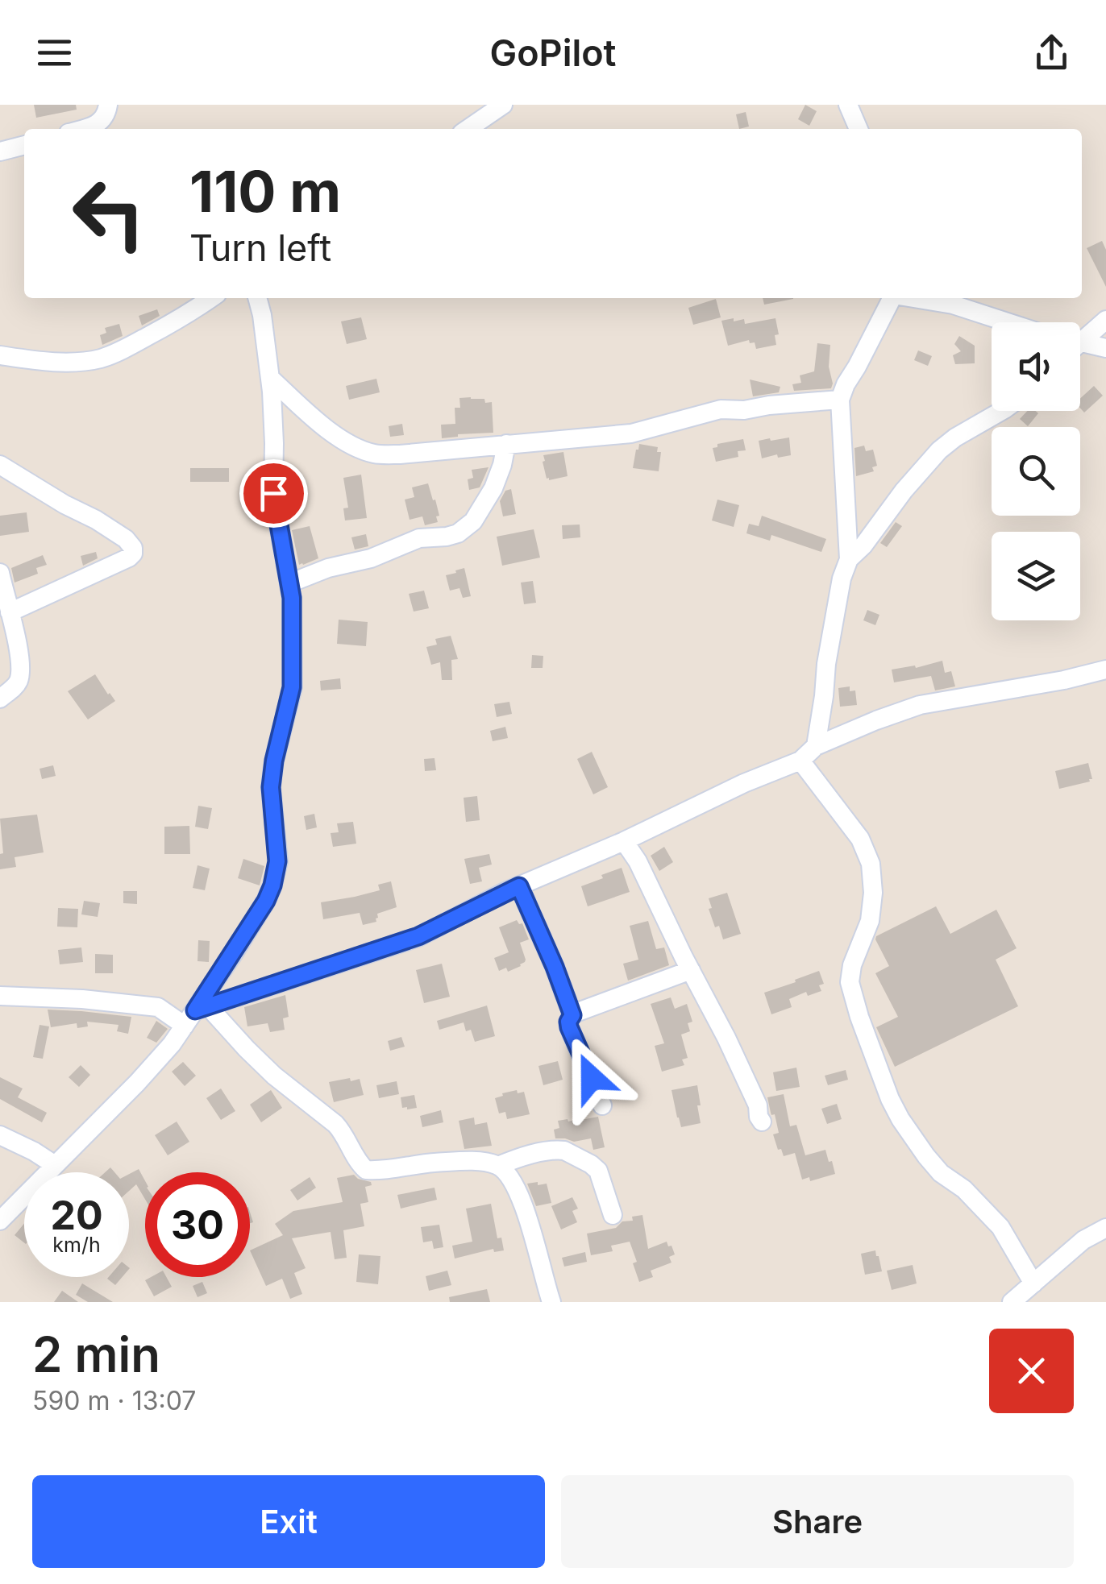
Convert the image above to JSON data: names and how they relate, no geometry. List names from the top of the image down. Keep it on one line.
{"page":{"header":"GoPilot","turn":["110 m","Turn left"],"speed":"20 km/h","limit":"30","heading":["2 min","590 m · 13:07"],"buttons":["Exit","Share"]}}
